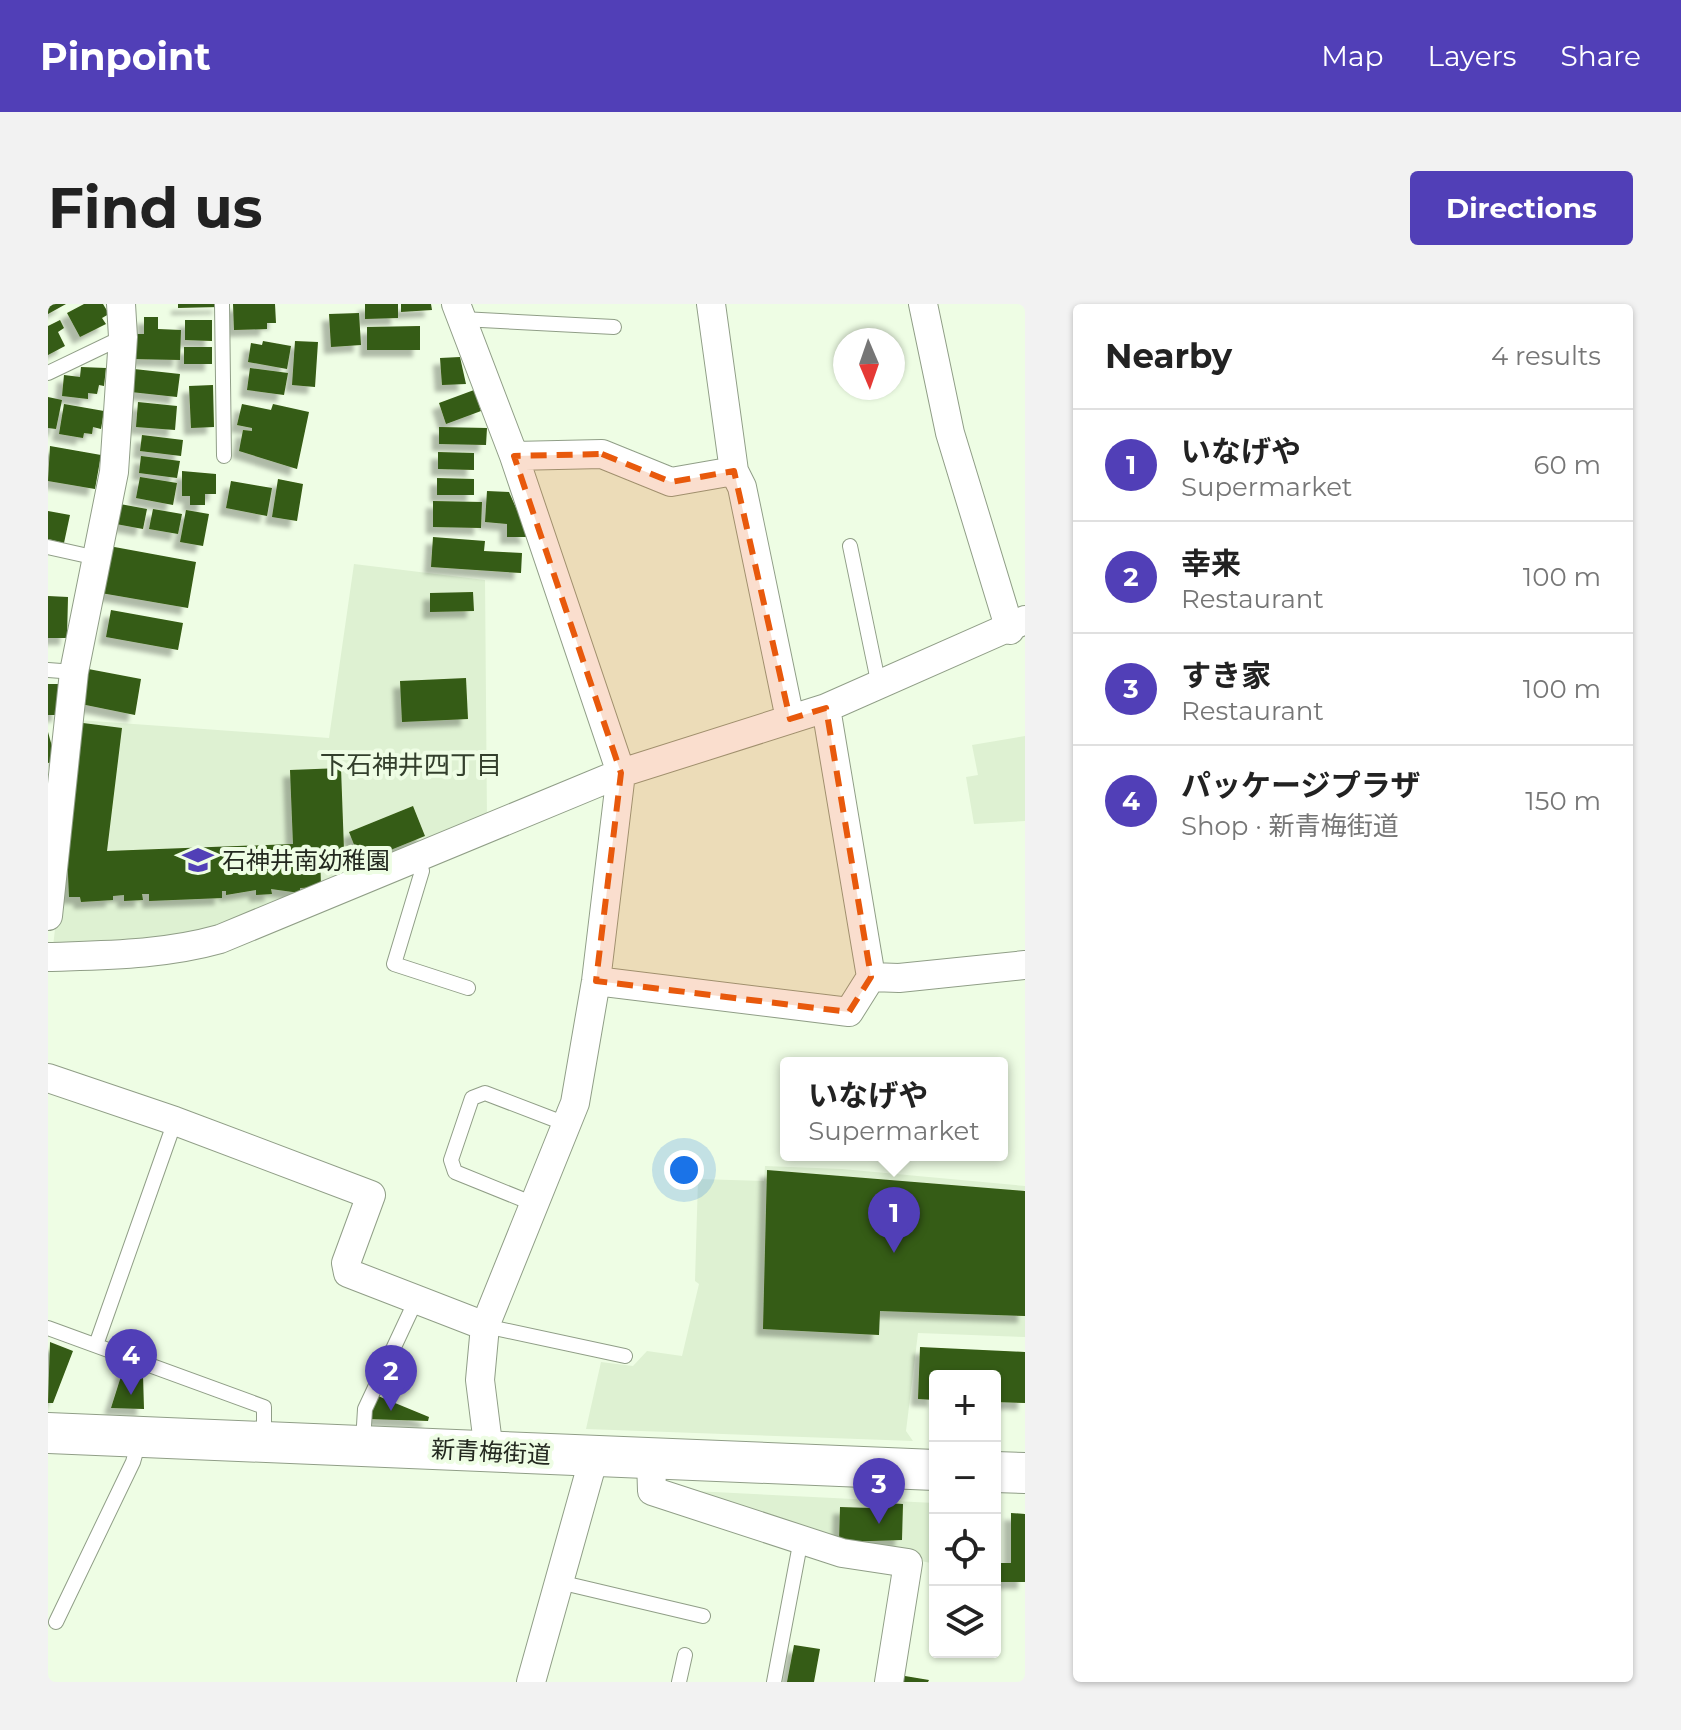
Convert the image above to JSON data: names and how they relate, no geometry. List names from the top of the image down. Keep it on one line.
{"streets":{"main road":["新青梅街道"]},"districts":["下石神井四丁目"],"places":{"school or university":["石神井南幼稚園"]},"north":"bottom","page":{"header":"Pinpoint","nav":["Map","Layers","Share"],"buttons":"Directions","title":"Find us","heading":["Nearby","4 results"],"list":[{"mark":"1","name":"いなげや","note":"Supermarket","value":"60 m"},{"mark":"2","name":"幸来","note":"Restaurant","value":"100 m"},{"mark":"3","name":"すき家","note":"Restaurant","value":"100 m"},{"mark":"4","name":"パッケージプラザ","note":"Shop · 新青梅街道","value":"150 m"}],"popup":["いなげや","Supermarket"],"pins":["1","4","2","3"],"map_buttons":["+","−"]}}
